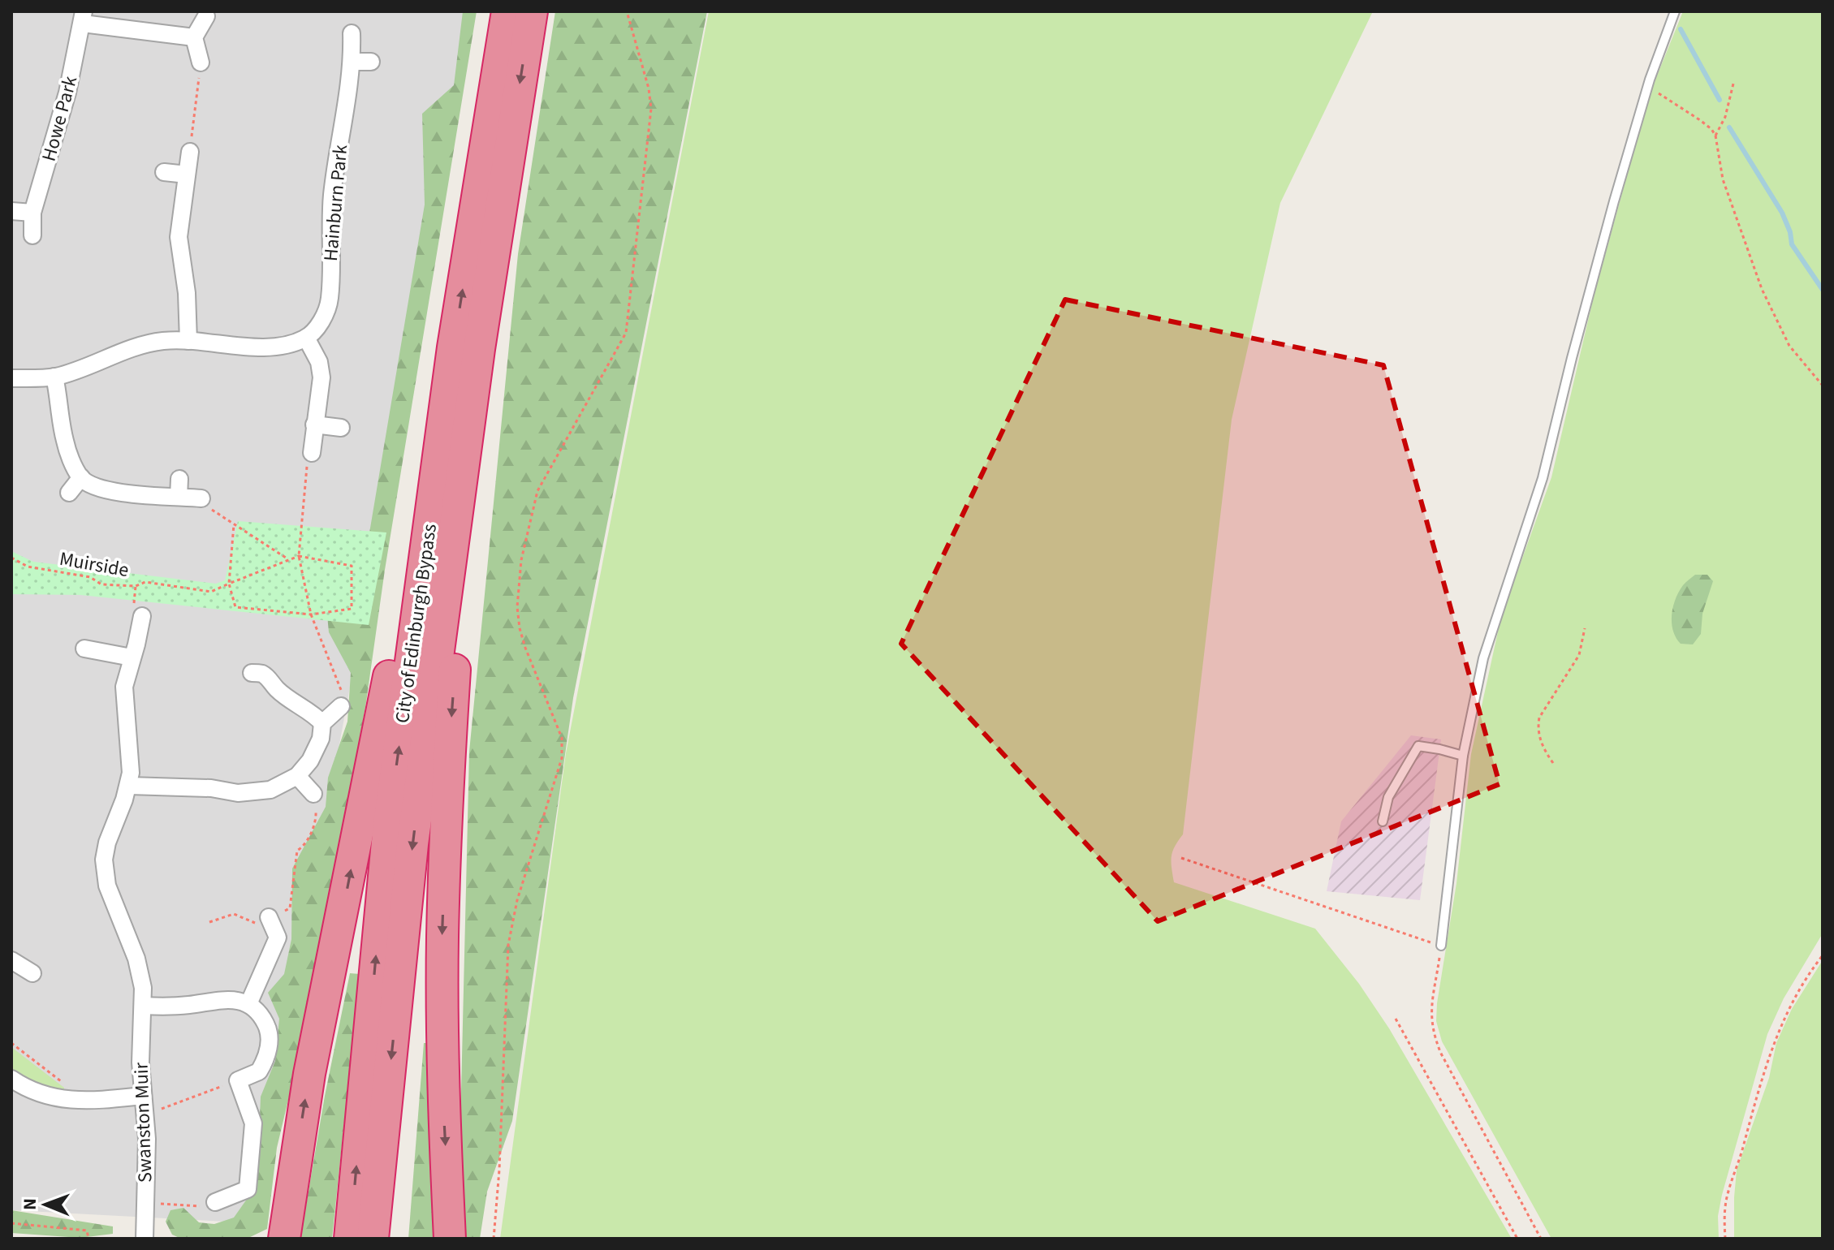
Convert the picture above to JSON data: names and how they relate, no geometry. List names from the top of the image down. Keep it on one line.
{"streets":{"highway":["City of Edinburgh Bypass"],"street":["Howe Park","Hainburn Park","Swanston Muir"],"path":["Muirside"]},"north":"left"}
